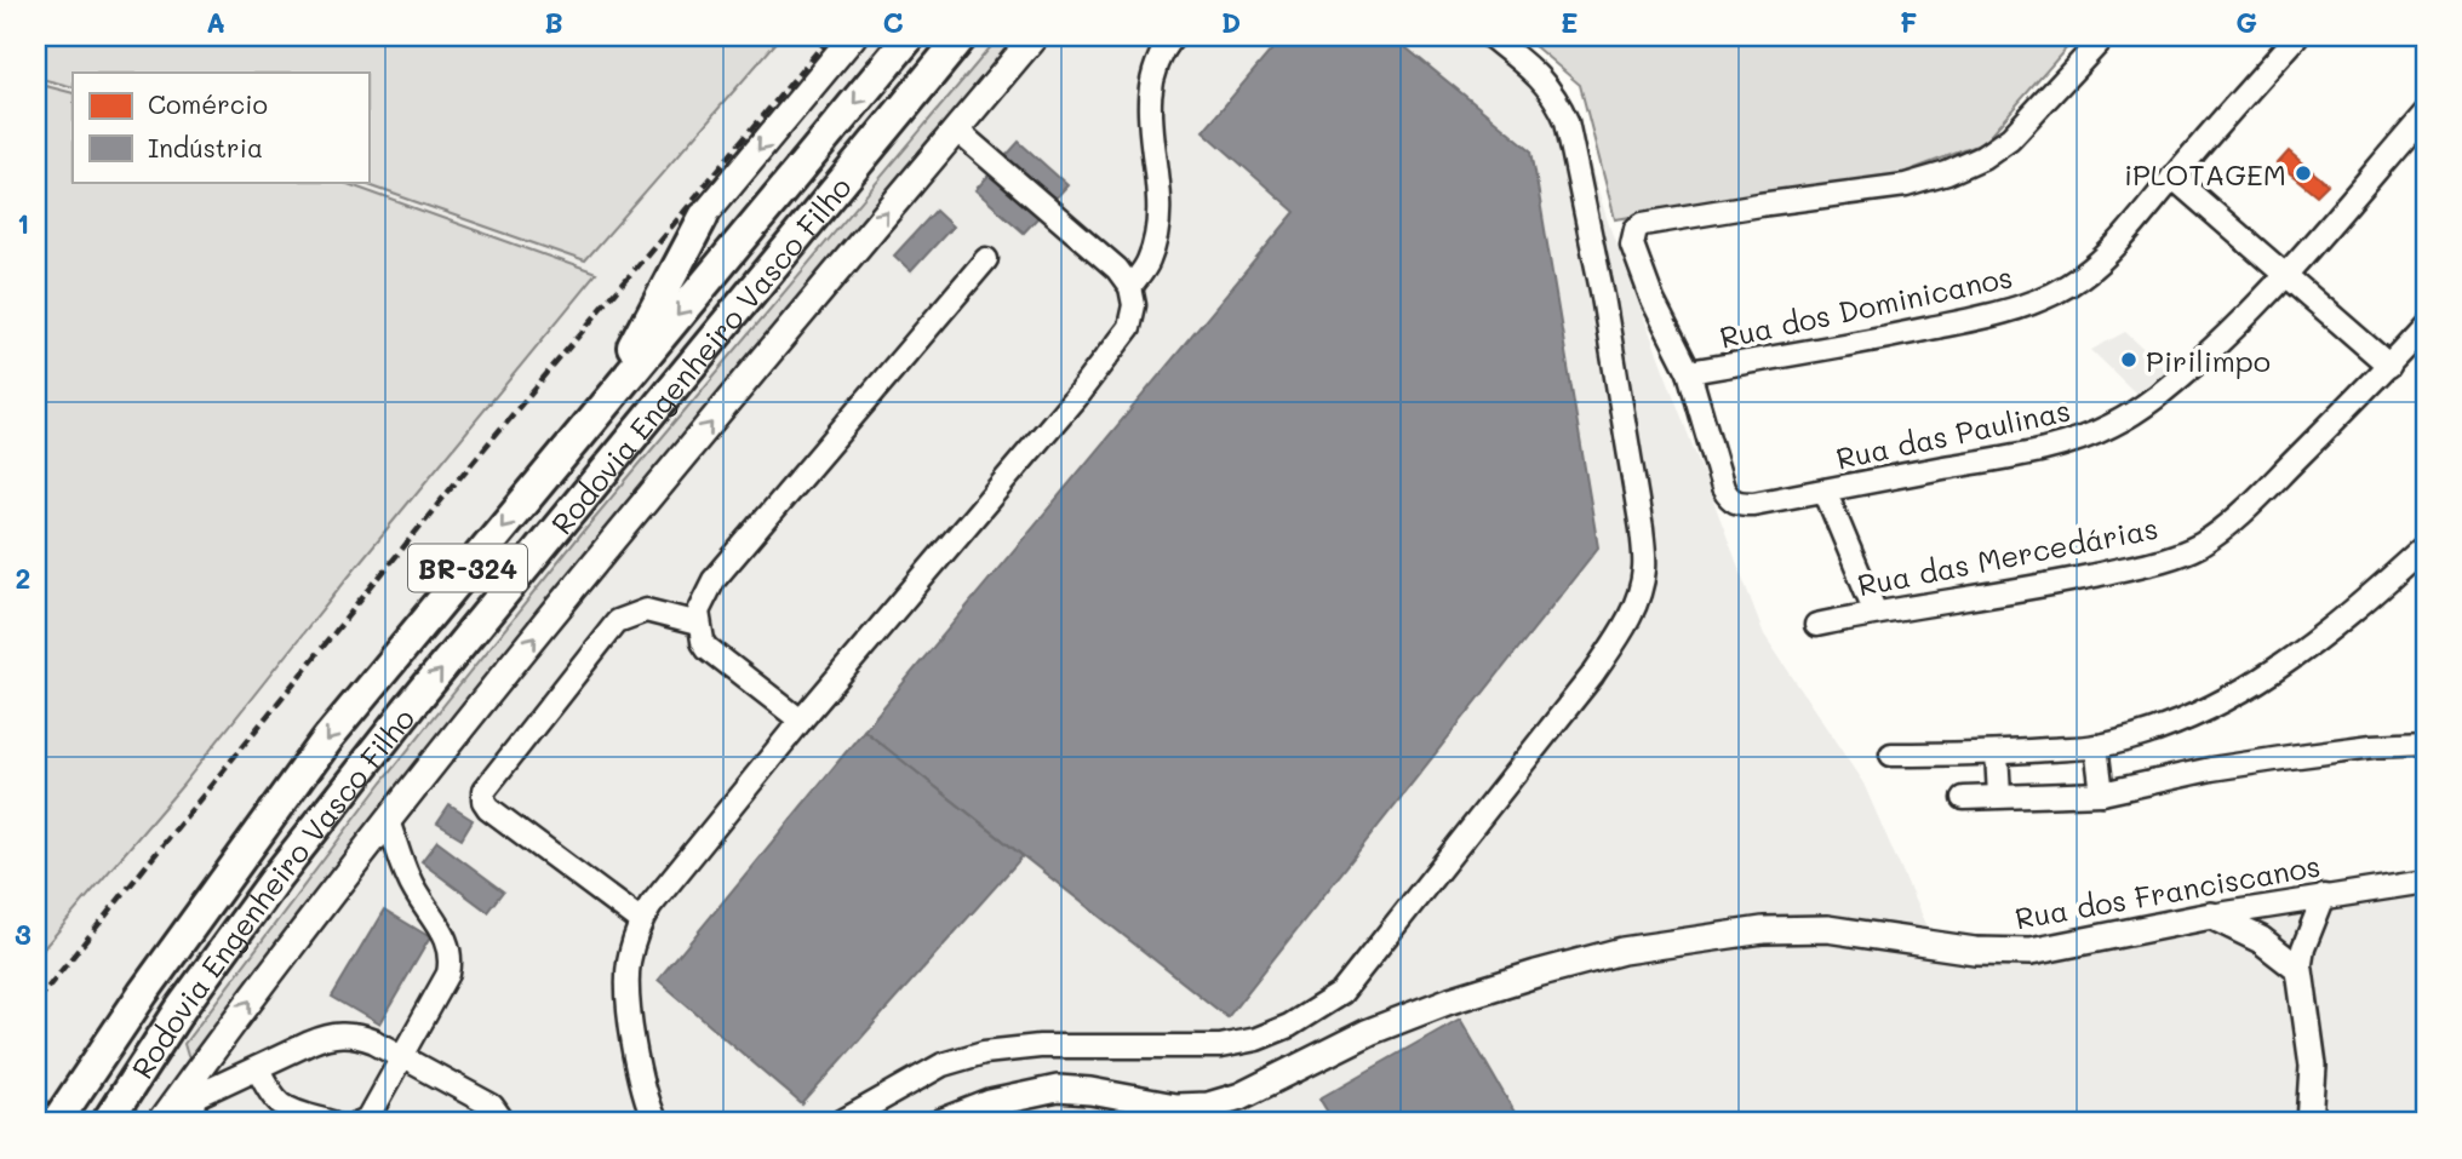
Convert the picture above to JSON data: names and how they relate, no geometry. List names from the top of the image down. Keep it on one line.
{"streets":{"highway":["Rodovia Engenheiro Vasco Filho","BR-324"],"main road":["Rua dos Franciscanos"],"street":["Rua dos Dominicanos","Rua das Paulinas","Rua das Mercedárias"]},"crossings":[["Rua dos Dominicanos","Rua das Paulinas"]],"places":["iPLOTAGEM","Pirilimpo"],"legend":["Comércio","Indústria"],"grid":{"columns":["A","B","C","D","E","F","G"],"rows":["1","2","3"]}}
